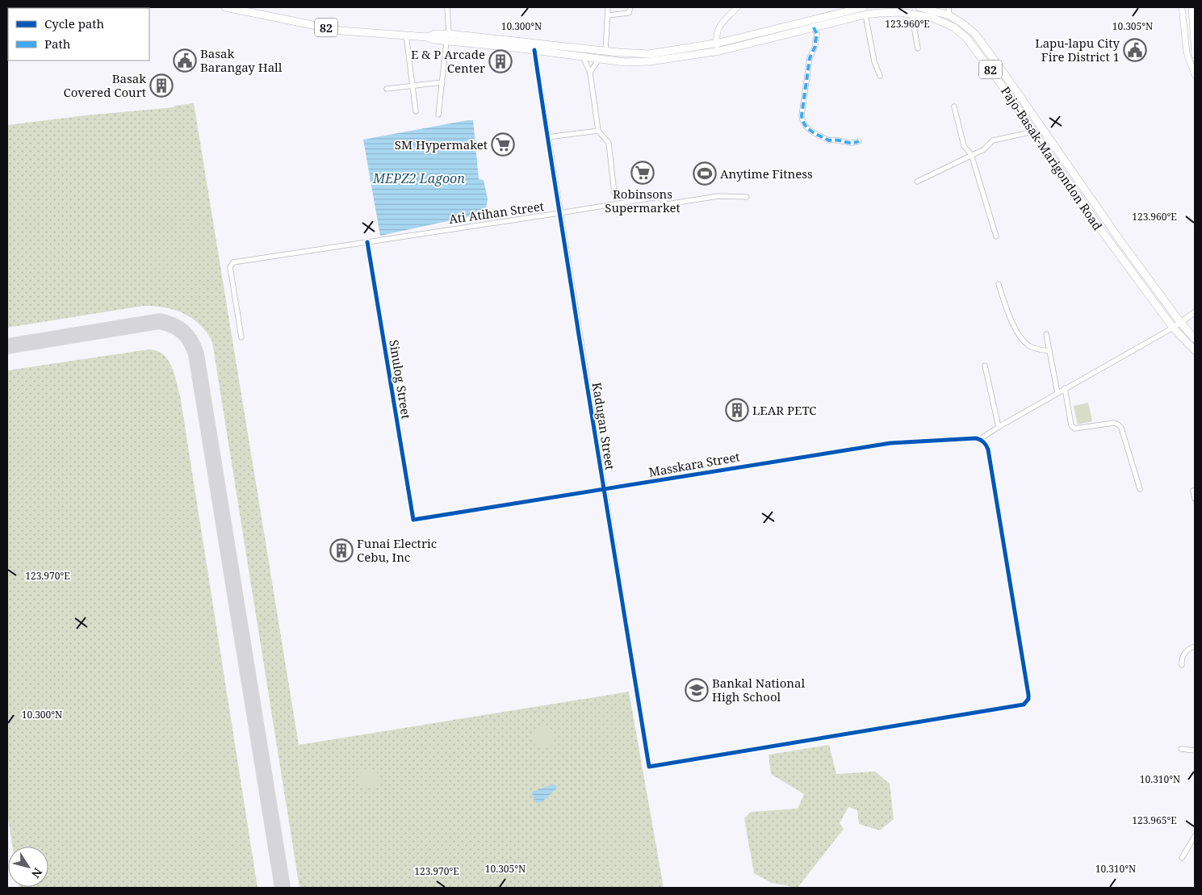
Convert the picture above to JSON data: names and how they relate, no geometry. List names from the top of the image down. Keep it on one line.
{"streets":{"main road":["82","Pajo-Basak-Marigondon Road"],"street":["Ati Atihan Street","Sinulog Street","Kadugan Street","Masskara Street"]},"crossings":[["Pajo-Basak-Marigondon Road","Kadugan Street"],["Ati Atihan Street","Sinulog Street"],["Ati Atihan Street","Kadugan Street"],["Sinulog Street","Masskara Street"],["Kadugan Street","Masskara Street"]],"water":["MEPZ2 Lagoon"],"places":{"public building":["Lapu-lapu City Fire District 1","Basak Barangay Hall"],"building":["E & P Arcade Center","Basak Covered Court","LEAR PETC","Funai Electric Cebu, Inc"],"supermarket":["SM Hypermaket","Robinsons Supermarket"],"sports":["Anytime Fitness"],"school or university":["Bankal National High School"]},"legend":["Cycle path","Path"],"north":"bottom right","coordinates":["123.960°E","10.300°N","10.305°N","123.970°E","10.310°N","123.965°E"]}
